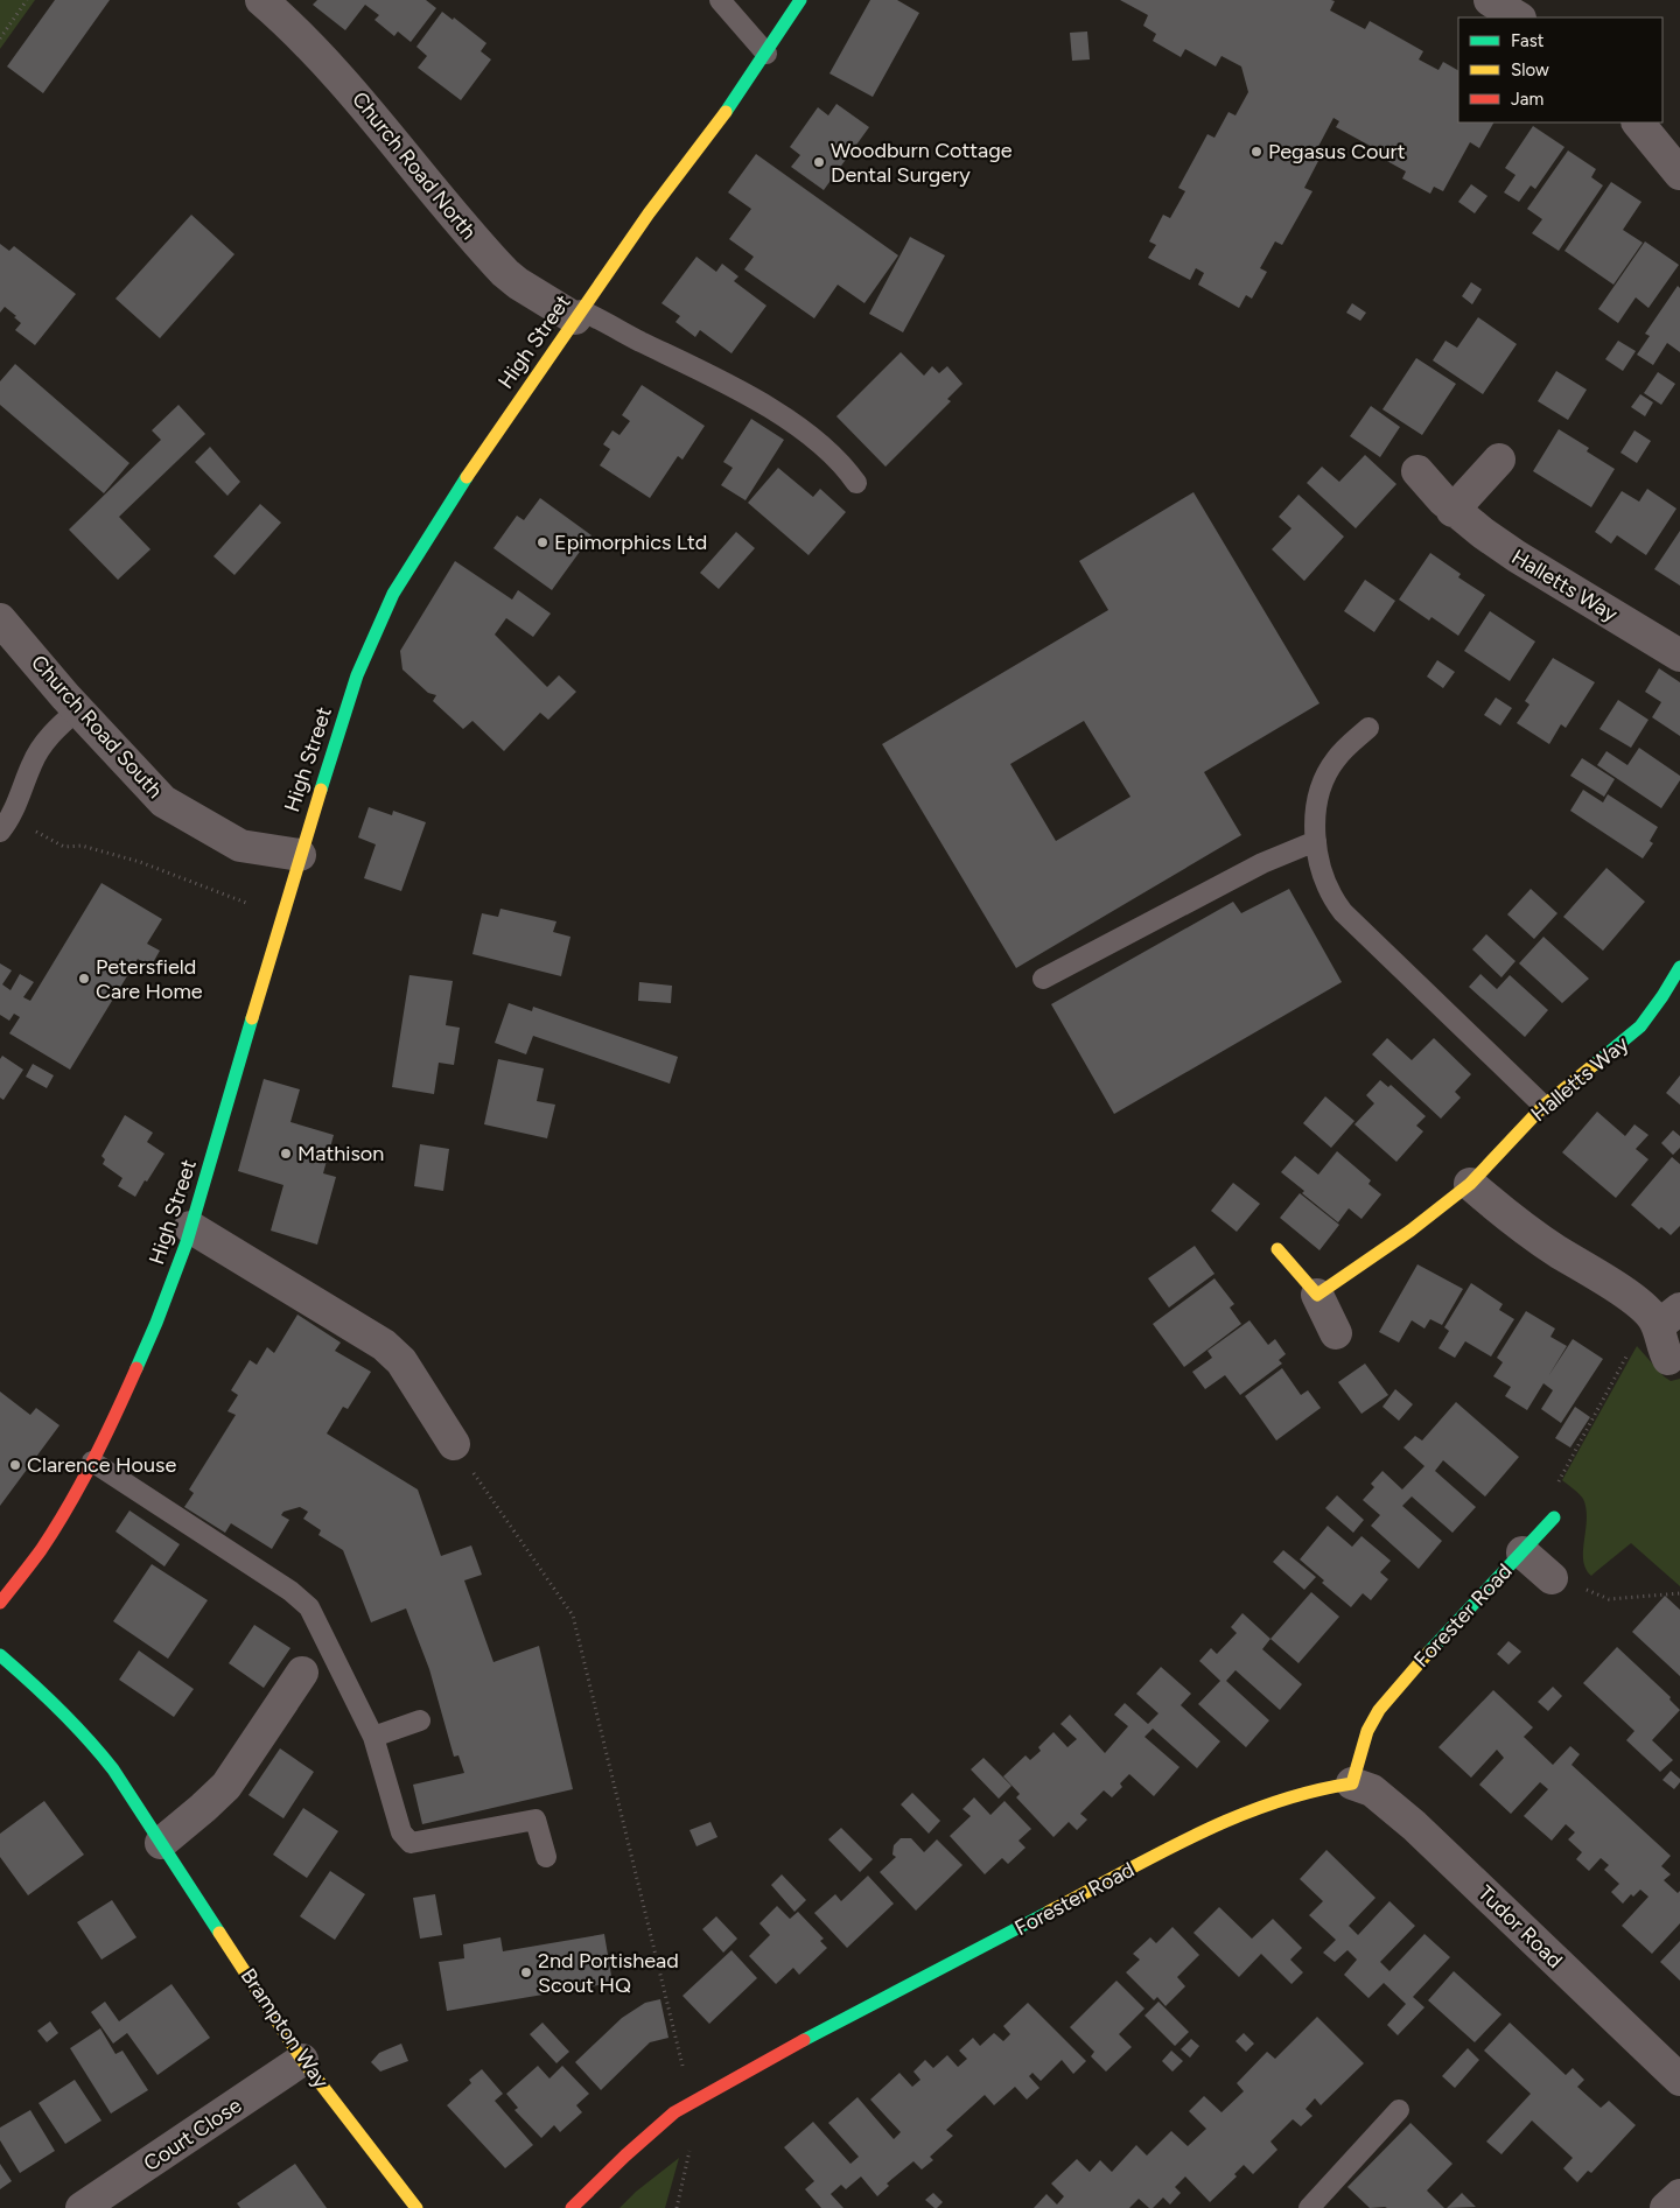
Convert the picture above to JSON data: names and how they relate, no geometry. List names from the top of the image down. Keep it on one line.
{"streets":{"street":["Church Road North","High Street","Halletts Way","Church Road South","Forester Road","Tudor Road","Brampton Way","Court Close"]},"crossings":[["Church Road North","High Street"],["High Street","Church Road South"],["Forester Road","Tudor Road"],["Brampton Way","Court Close"]],"places":["Pegasus Court","Woodburn Cottage Dental Surgery","Epimorphics Ltd","Petersfield Care Home","Mathison","Clarence House","2nd Portishead Scout HQ"],"legend":["Fast","Slow","Jam"]}
